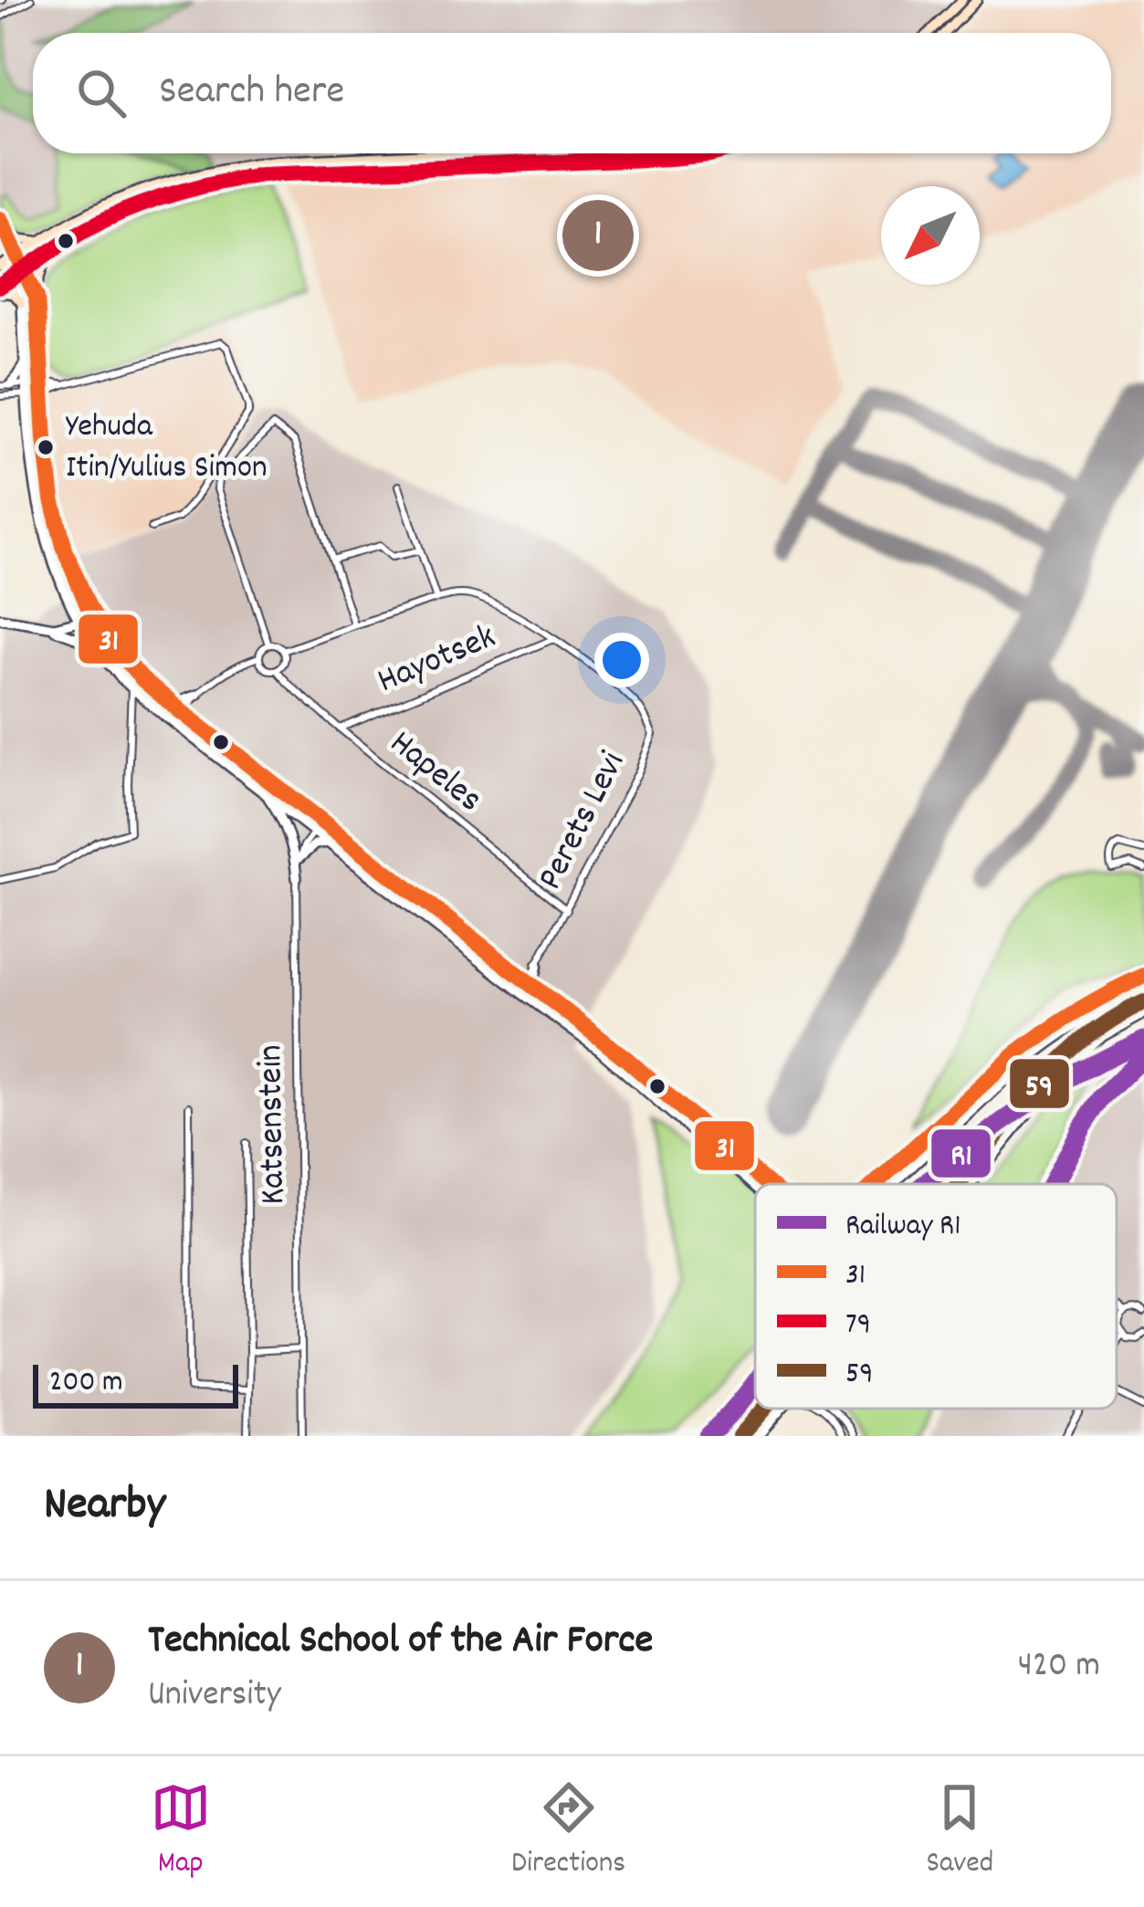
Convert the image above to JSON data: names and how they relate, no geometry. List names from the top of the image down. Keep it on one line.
{"streets":{"street":["Hayotsek","Hapeles","Perets Levi","Katsenstein"]},"crossings":[["Hayotsek","Hapeles"],["Hayotsek","Perets Levi"],["Hapeles","Perets Levi"]],"places":["Yehuda Itin/Yulius Simon"],"lines":["transit line 79","transit line 31","transit line 59","rail line R1"],"legend":["Railway R1","31","79","59"],"scale_bar":"200 m","north":"bottom left","page":{"search":"Search here","pins":"1","scale":"200 m","heading":"Nearby","list":[{"mark":"1","name":"Technical School of the Air Force","note":"University","value":"420 m"}],"nav":["Map","Directions","Saved"]}}
